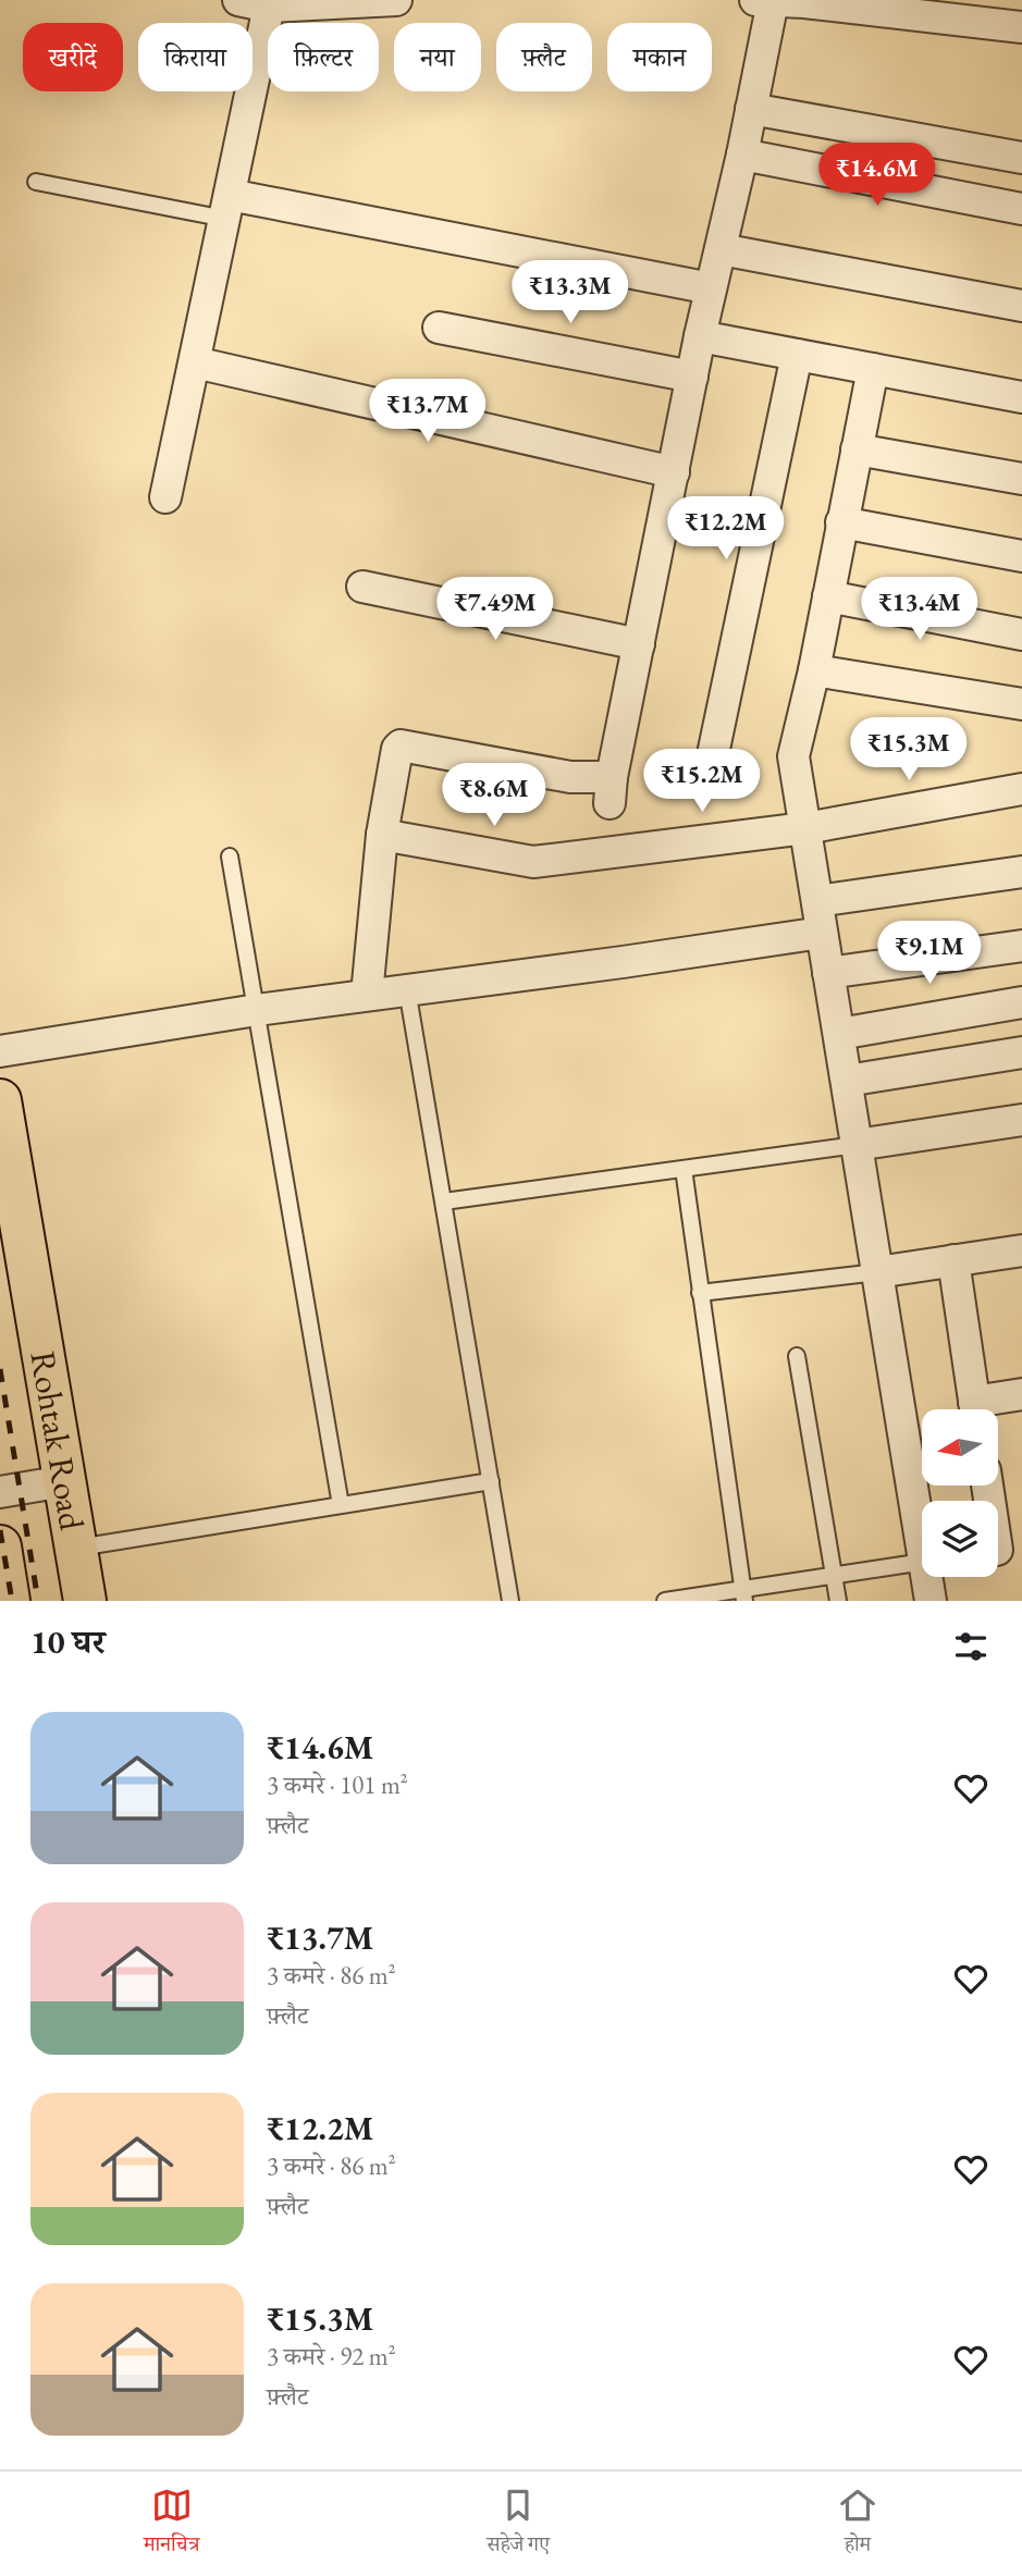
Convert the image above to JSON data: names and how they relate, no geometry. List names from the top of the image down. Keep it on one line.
{"streets":{"highway":["Rohtak Road"]},"north":"left","page":{"chip":["खरीदें","किराया","फ़िल्टर","नया","फ़्लैट","मकान"],"price":["₹14.6M","₹13.3M","₹13.7M","₹12.2M","₹7.49M","₹13.4M","₹15.3M","₹15.2M","₹8.6M","₹9.1M"],"heading":"10 घर","list":[{"name":"₹14.6M","note":"3 कमरे · 101 m² · फ़्लैट"},{"name":"₹13.7M","note":"3 कमरे · 86 m² · फ़्लैट"},{"name":"₹12.2M","note":"3 कमरे · 86 m² · फ़्लैट"},{"name":"₹15.3M","note":"3 कमरे · 92 m² · फ़्लैट"}],"tabs":["मानचित्र","सहेजे गए","होम"]}}
